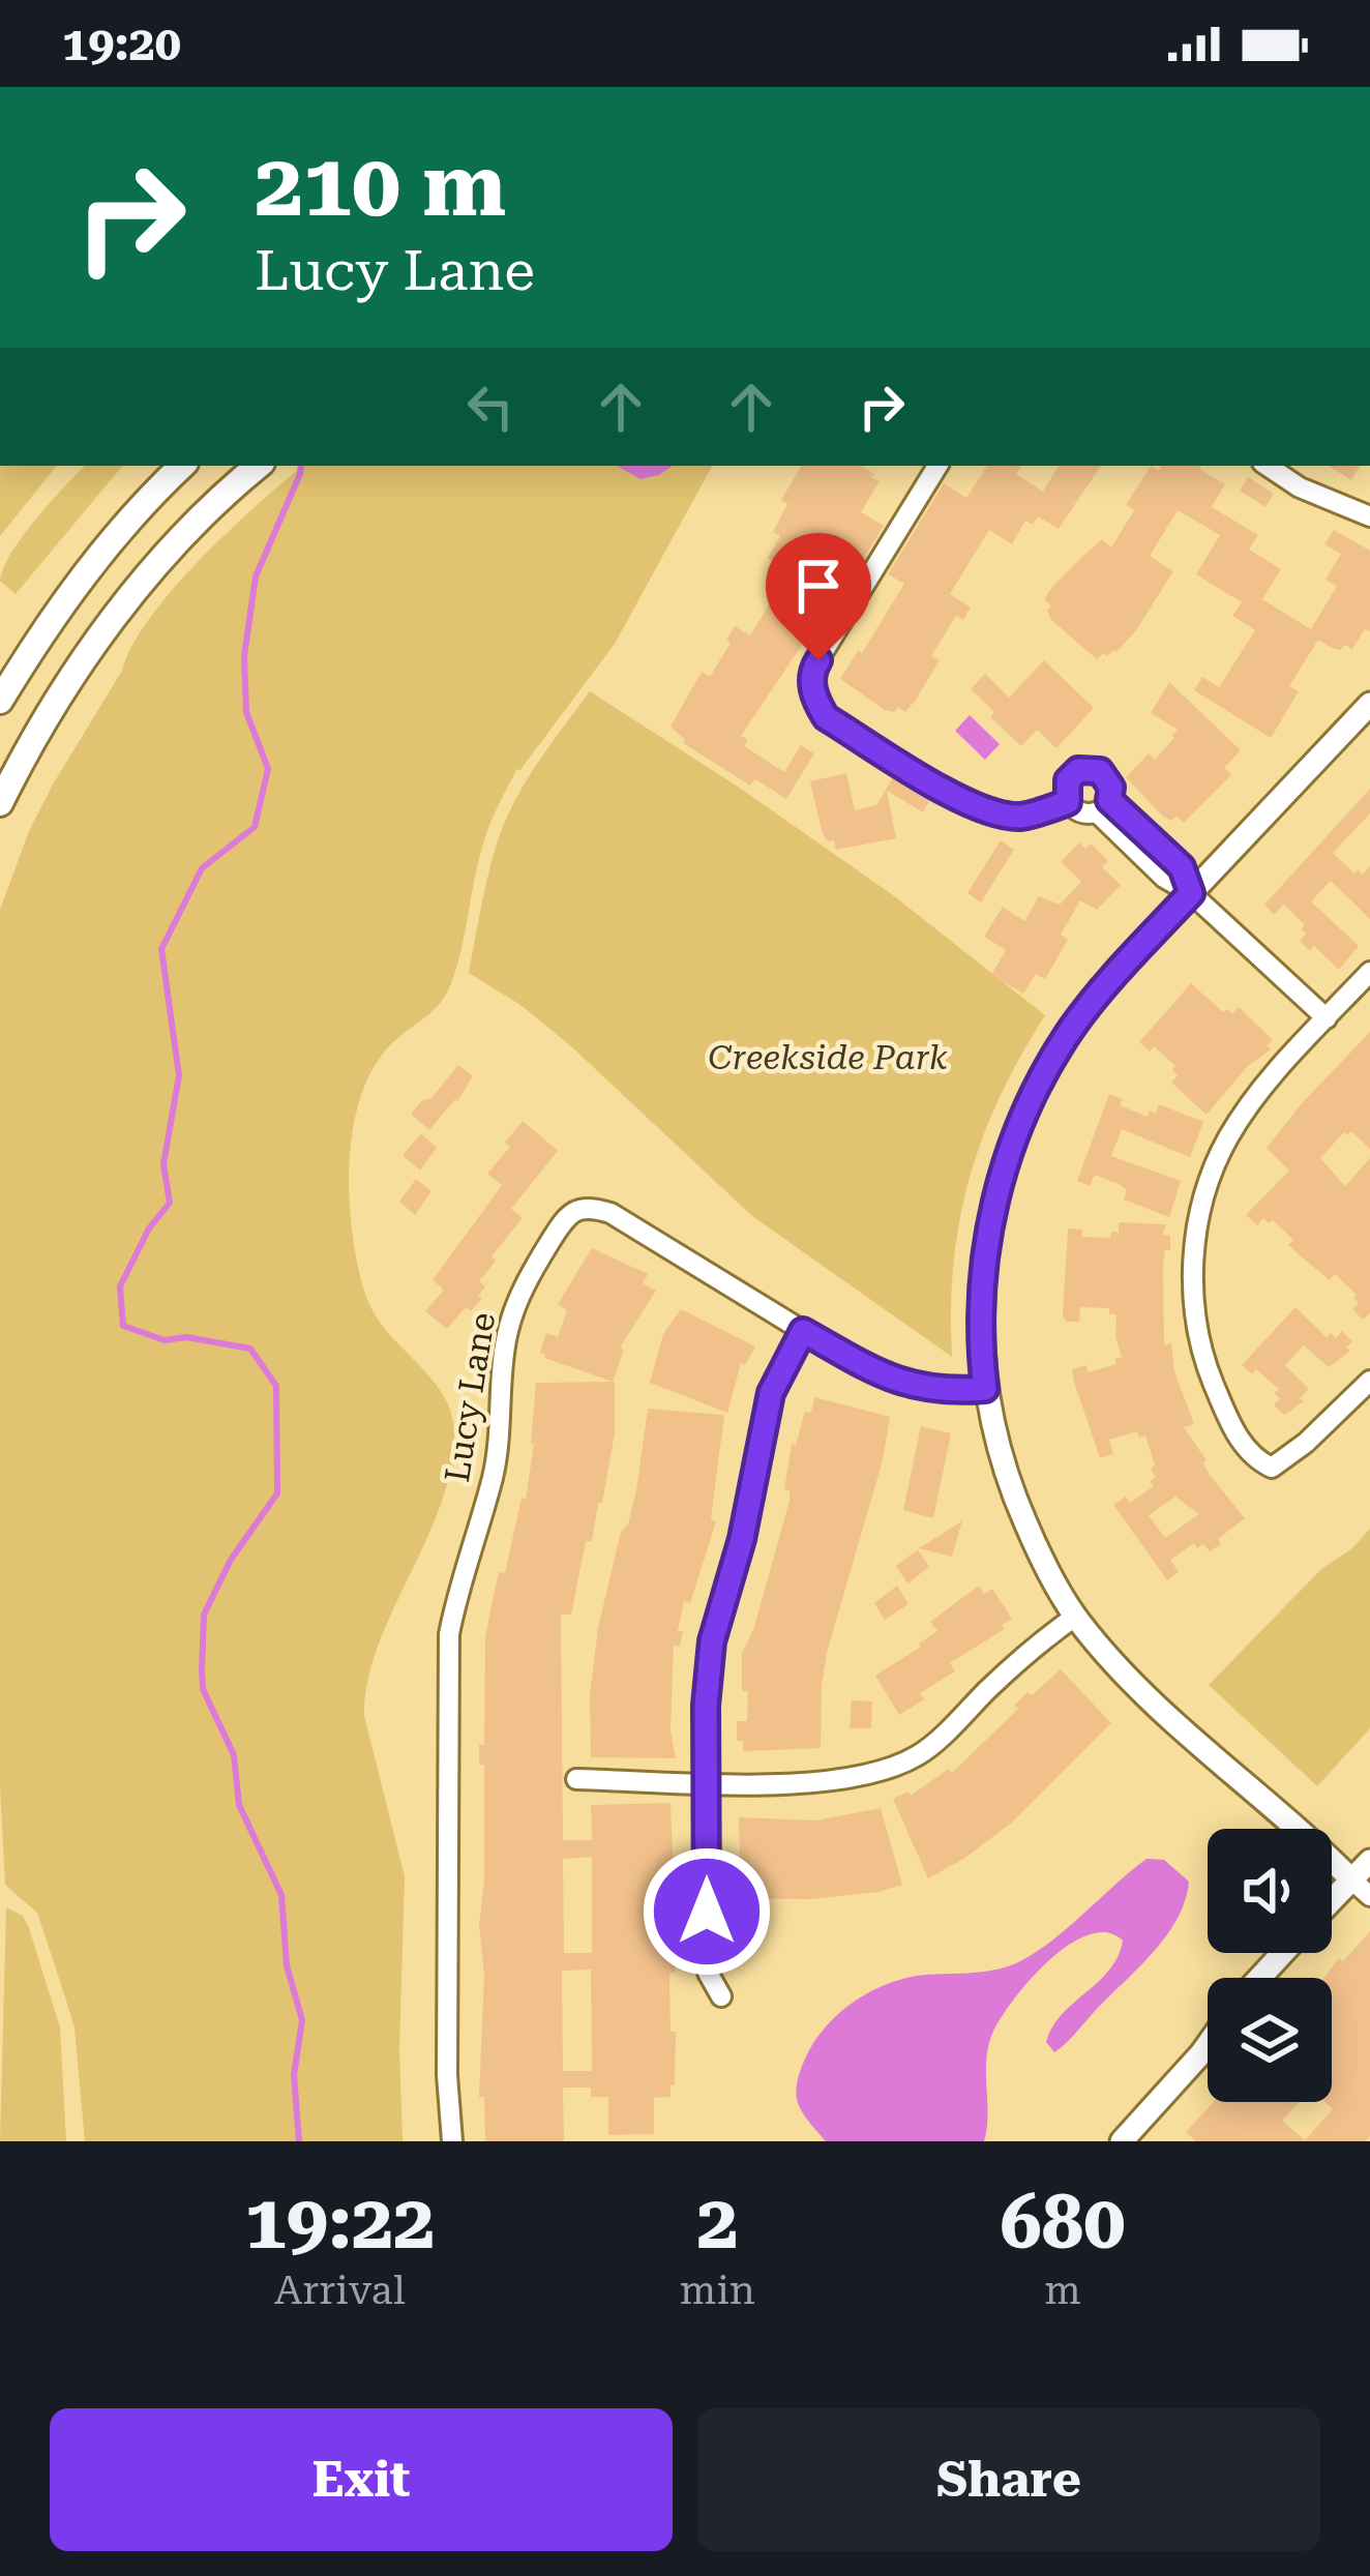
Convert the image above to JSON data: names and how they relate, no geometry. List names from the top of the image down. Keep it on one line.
{"streets":{"street":["Lucy Lane"]},"parks":["Creekside Park"],"page":{"status":"19:20","turn":["210 m","Lucy Lane"],"eta":["19:22","Arrival","2","min","680","m"],"buttons":["Exit","Share"]}}
